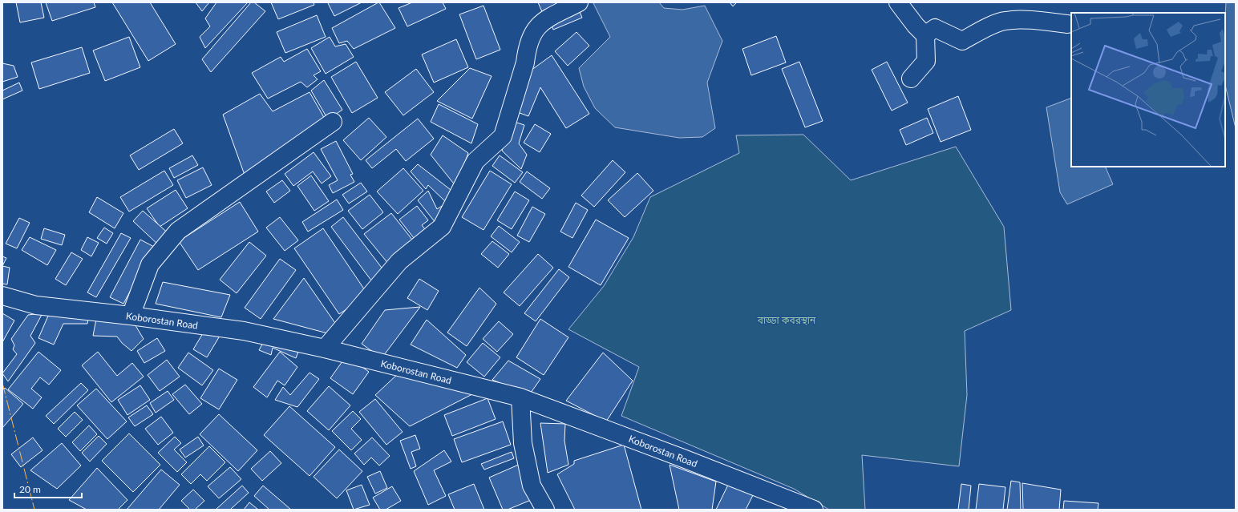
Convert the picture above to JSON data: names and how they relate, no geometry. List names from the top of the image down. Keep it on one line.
{"streets":{"street":["Koborostan Road"]},"parks":["বাড্ডা কবরস্থান"],"scale_bar":"20 m"}
